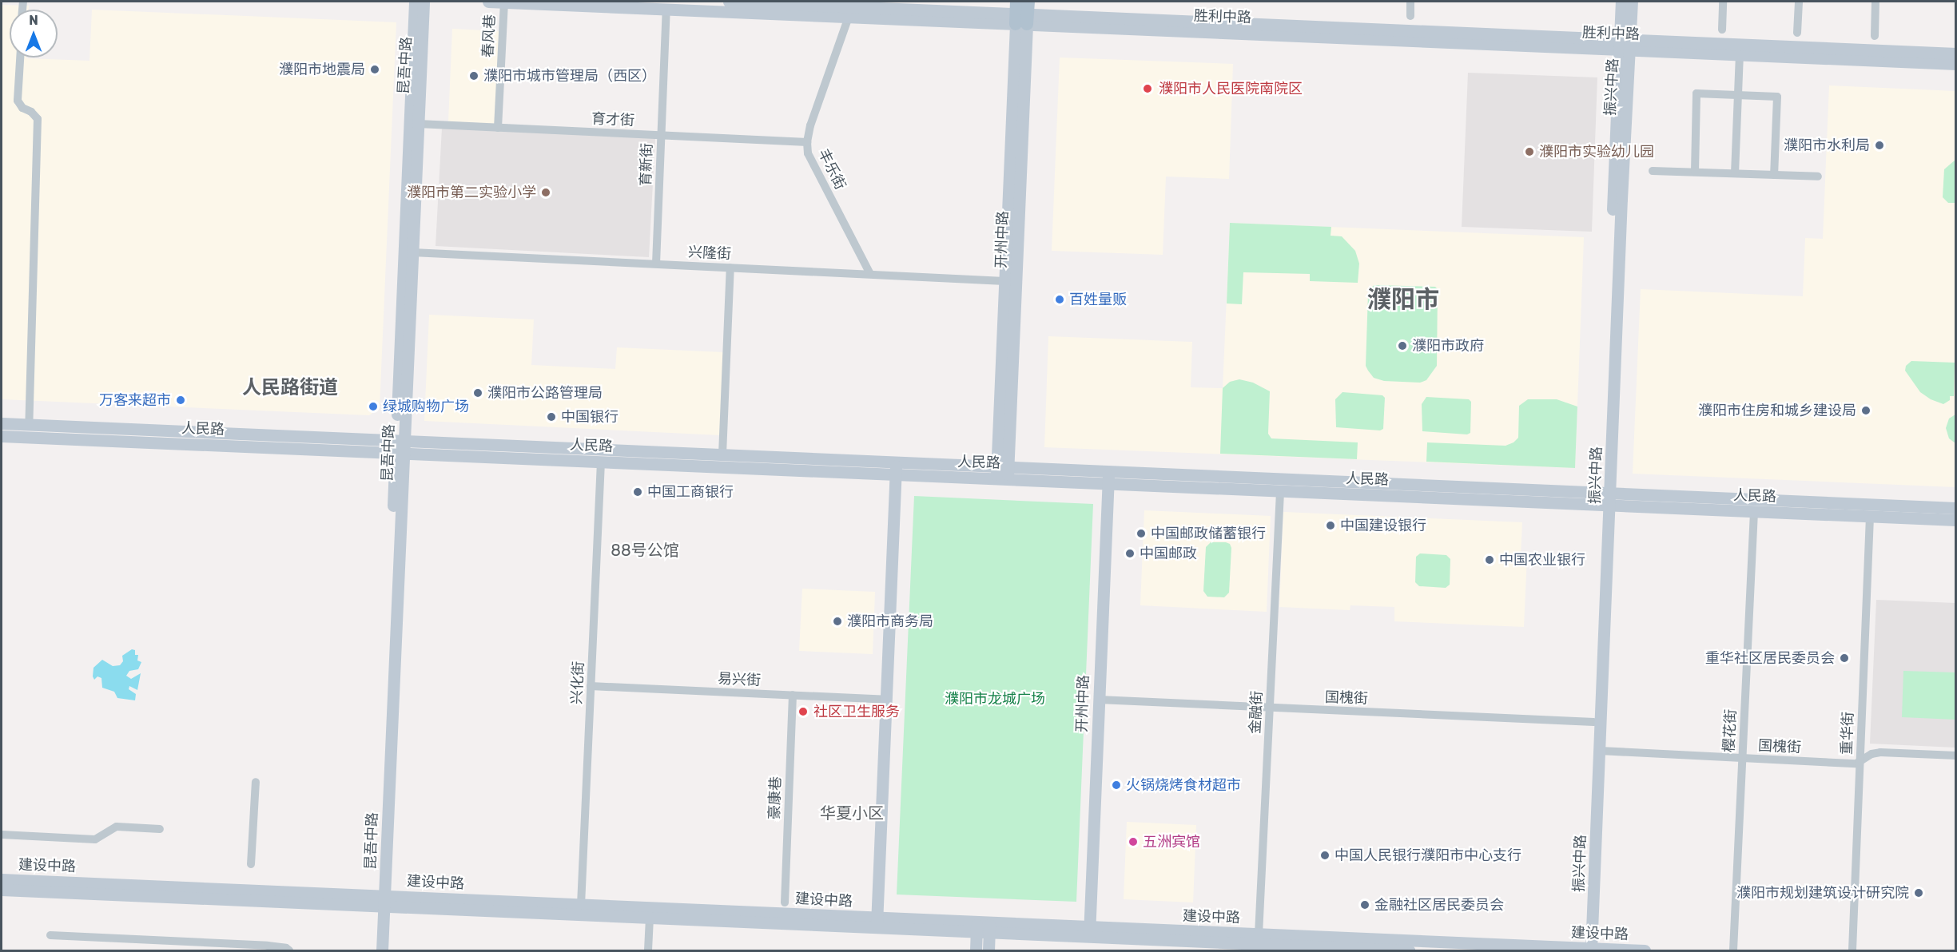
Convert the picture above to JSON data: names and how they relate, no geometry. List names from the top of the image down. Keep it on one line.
{"streets":{"street":["胜利中路","春风巷","昆吾中路","振兴中路","育才街","育新街","丰乐街","开州中路","兴隆街","人民路","易兴街","兴化街","国槐街","金融街","樱花街","重华街","豪康巷","建设中路"]},"crossings":[["胜利中路","春风巷"],["胜利中路","振兴中路"],["胜利中路","育新街"],["胜利中路","丰乐街"],["胜利中路","开州中路"],["春风巷","育才街"],["昆吾中路","育才街"],["昆吾中路","兴隆街"],["昆吾中路","人民路"],["昆吾中路","建设中路"],["振兴中路","人民路"],["振兴中路","国槐街"],["振兴中路","建设中路"],["育才街","育新街"],["育才街","丰乐街"],["育新街","兴隆街"],["丰乐街","兴隆街"],["开州中路","兴隆街"],["开州中路","人民路"],["开州中路","国槐街"],["开州中路","建设中路"],["人民路","兴化街"],["人民路","金融街"],["人民路","樱花街"],["人民路","重华街"],["易兴街","兴化街"],["易兴街","豪康巷"],["兴化街","建设中路"],["国槐街","金融街"],["国槐街","樱花街"],["国槐街","重华街"],["金融街","建设中路"]],"districts":["濮阳市","人民路街道","88号公馆","华夏小区"],"parks":["濮阳市龙城广场"],"places":["濮阳市地震局","濮阳市城市管理局（西区）","濮阳市人民医院南院区","濮阳市水利局","濮阳市实验幼儿园","濮阳市第二实验小学","百姓量贩","濮阳市政府","濮阳市公路管理局","万客来超市","绿城购物广场","濮阳市住房和城乡建设局","中国银行","中国工商银行","中国建设银行","中国邮政储蓄银行","中国邮政","中国农业银行","濮阳市商务局","重华社区居民委员会","社区卫生服务","火锅烧烤食材超市","五洲宾馆","中国人民银行濮阳市中心支行","濮阳市规划建筑设计研究院","金融社区居民委员会"],"north":"top"}
